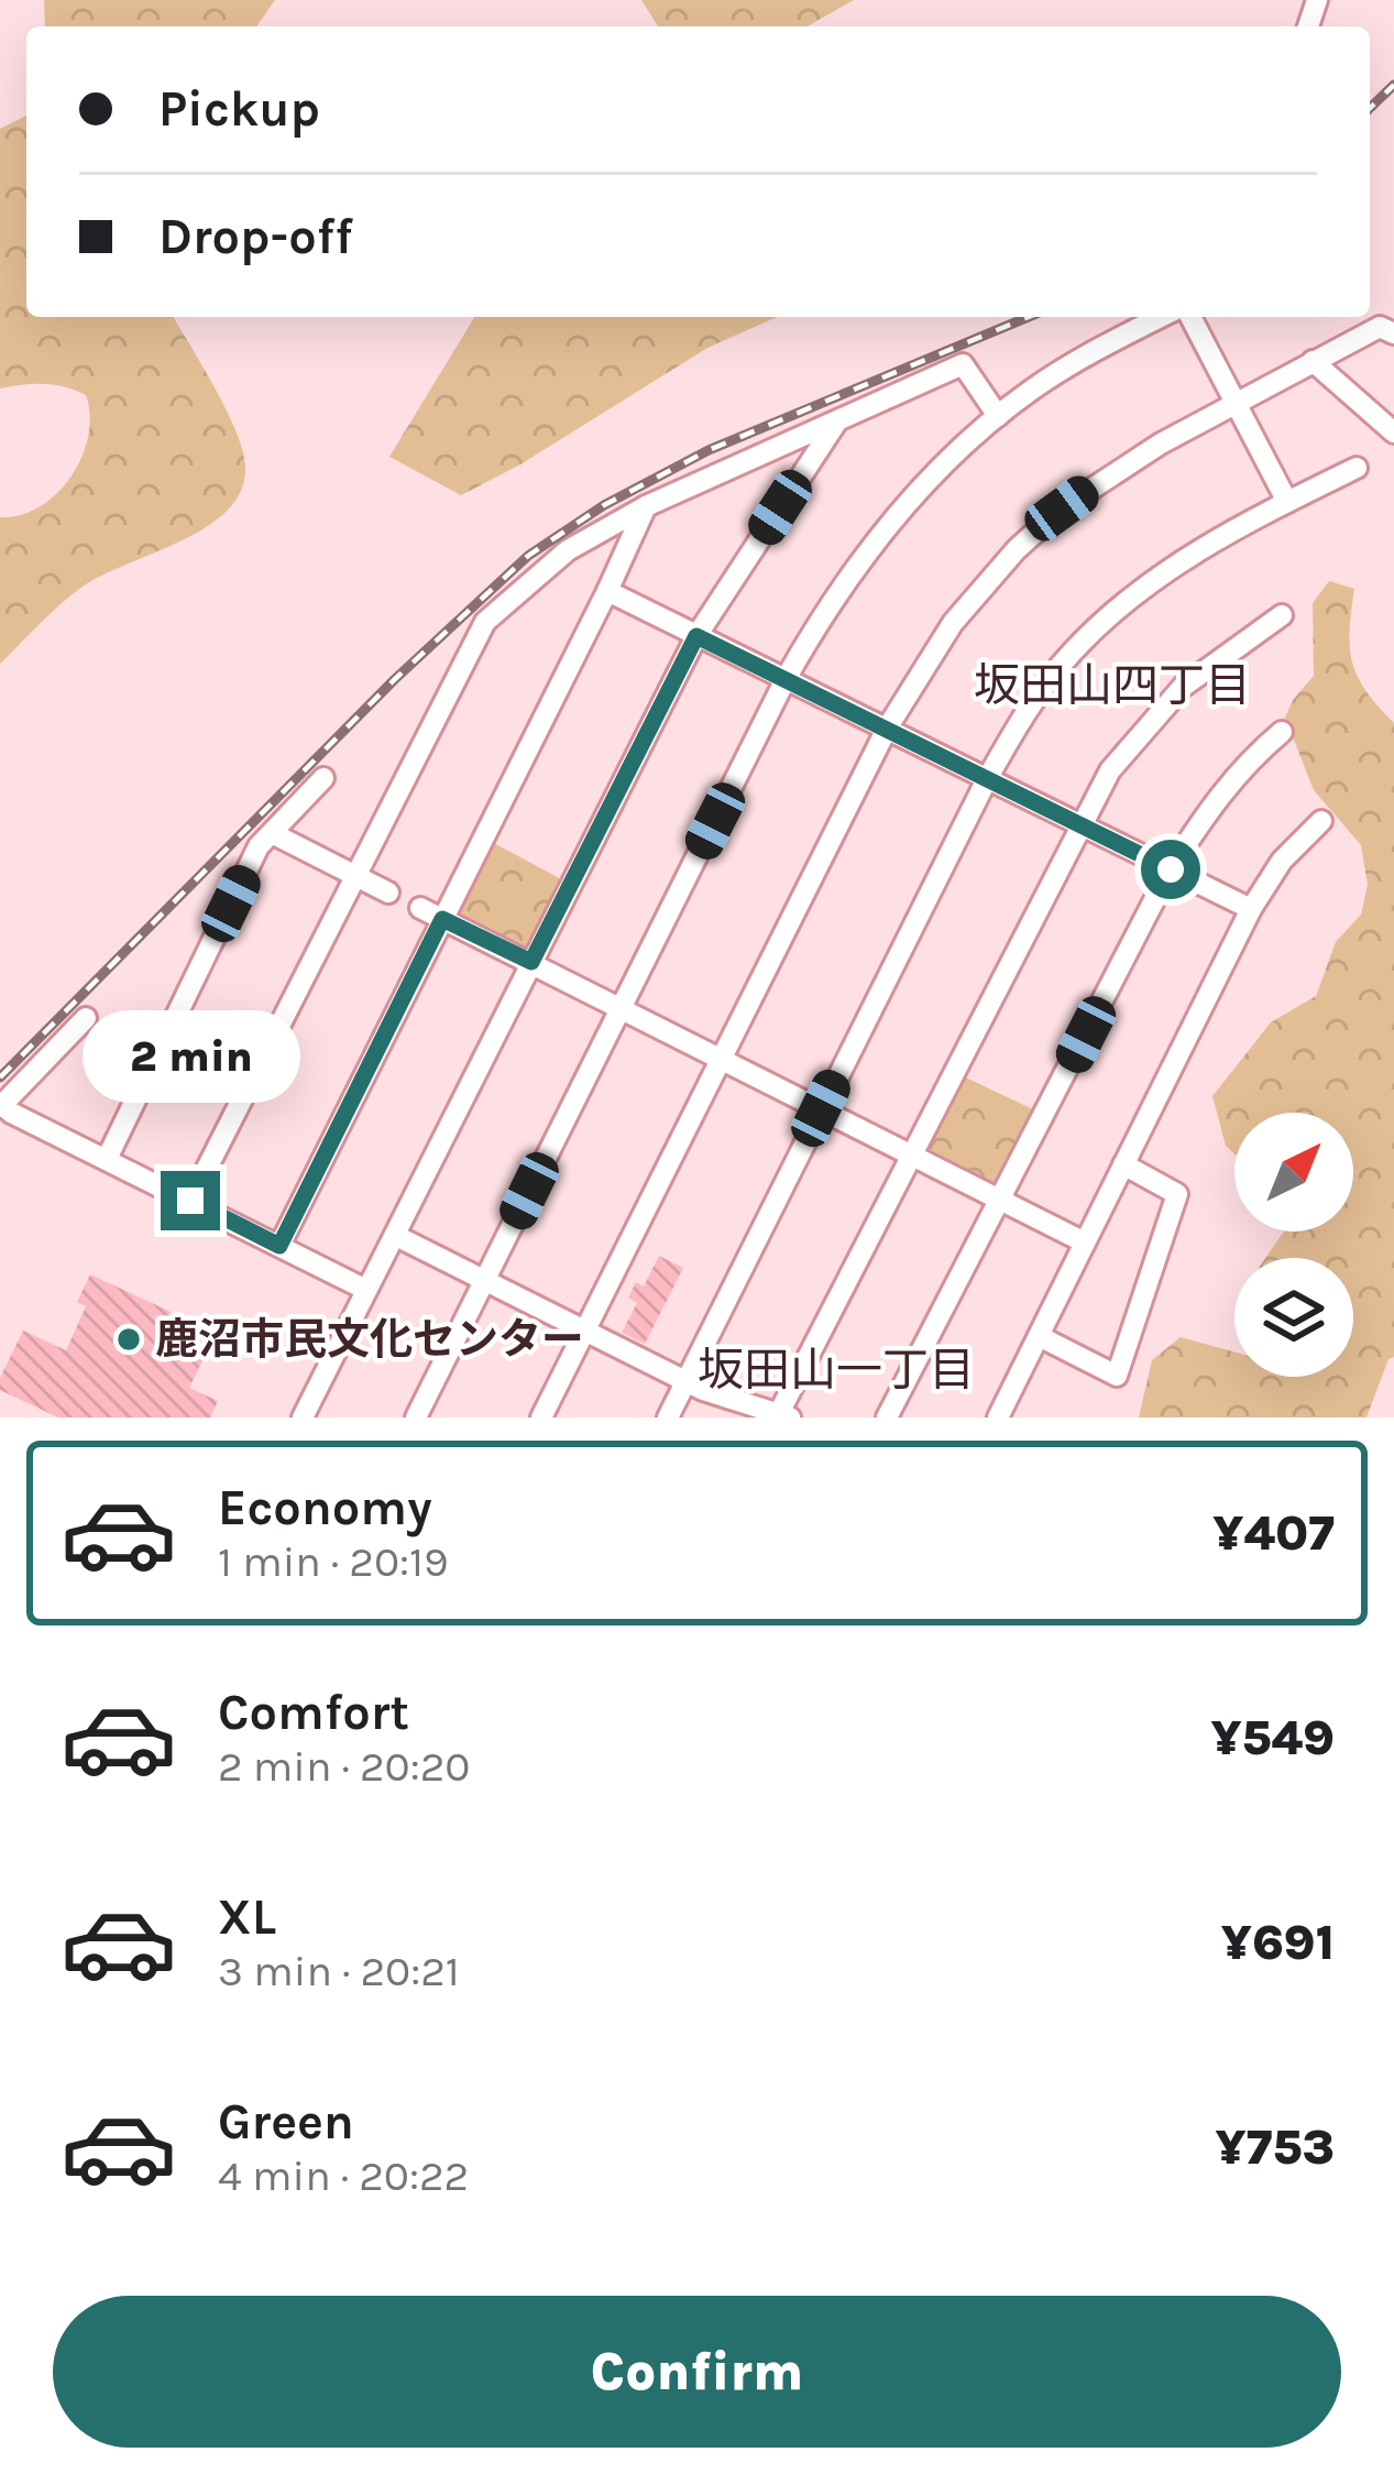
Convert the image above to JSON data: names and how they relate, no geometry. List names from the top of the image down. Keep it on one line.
{"districts":["坂田山四丁目","坂田山一丁目"],"places":["鹿沼市民文化センター"],"north":"top right","page":{"banner":["Pickup","Drop-off"],"bubble":"2 min","list":[{"name":"Economy","note":"1 min · 20:19","value":"¥407"},{"name":"Comfort","note":"2 min · 20:20","value":"¥549"},{"name":"XL","note":"3 min · 20:21","value":"¥691"},{"name":"Green","note":"4 min · 20:22","value":"¥753"}],"buttons":"Confirm"}}
